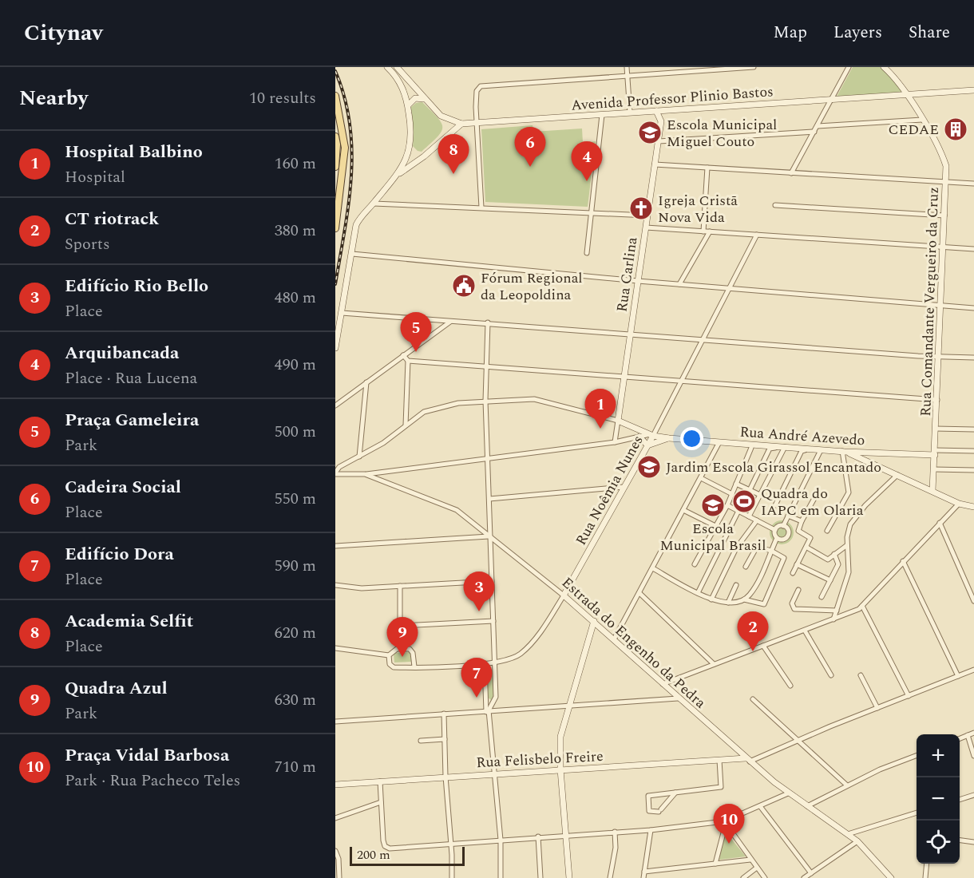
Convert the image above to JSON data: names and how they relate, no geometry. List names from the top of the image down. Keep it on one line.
{"streets":{"street":["Avenida Professor Plinio Bastos","Rua Carlina","Rua Comandante Vergueiro da Cruz","Rua André Azevedo","Rua Noêmia Nunes","Estrada do Engenho da Pedra","Rua Felisbelo Freire"]},"crossings":[["Avenida Professor Plinio Bastos","Rua Carlina"],["Avenida Professor Plinio Bastos","Rua Comandante Vergueiro da Cruz"],["Rua Carlina","Rua André Azevedo"],["Rua Comandante Vergueiro da Cruz","Rua André Azevedo"],["Rua André Azevedo","Rua Noêmia Nunes"],["Rua Noêmia Nunes","Estrada do Engenho da Pedra"],["Estrada do Engenho da Pedra","Rua Felisbelo Freire"]],"places":{"building":["CEDAE"],"school or university":["Escola Municipal Miguel Couto","Jardim Escola Girassol Encantado","Escola Municipal Brasil"],"church":["Igreja Cristã Nova Vida"],"public building":["Fórum Regional da Leopoldina"],"sports":["Quadra do IAPC em Olaria"]},"scale_bar":"200 m","page":{"header":"Citynav","nav":["Map","Layers","Share"],"heading":["Nearby","10 results"],"pins":["6","8","4","5","1","3","2","9","7","10"],"list":[{"mark":"1","name":"Hospital Balbino","note":"Hospital","value":"160 m"},{"mark":"2","name":"CT riotrack","note":"Sports","value":"380 m"},{"mark":"3","name":"Edifício Rio Bello","note":"Place","value":"480 m"},{"mark":"4","name":"Arquibancada","note":"Place · Rua Lucena","value":"490 m"},{"mark":"5","name":"Praça Gameleira","note":"Park","value":"500 m"},{"mark":"6","name":"Cadeira Social","note":"Place","value":"550 m"},{"mark":"7","name":"Edifício Dora","note":"Place","value":"590 m"},{"mark":"8","name":"Academia Selfit","note":"Place","value":"620 m"},{"mark":"9","name":"Quadra Azul","note":"Park","value":"630 m"},{"mark":"10","name":"Praça Vidal Barbosa","note":"Park · Rua Pacheco Teles","value":"710 m"}],"map_buttons":["+","−"],"scale":"200 m"}}
